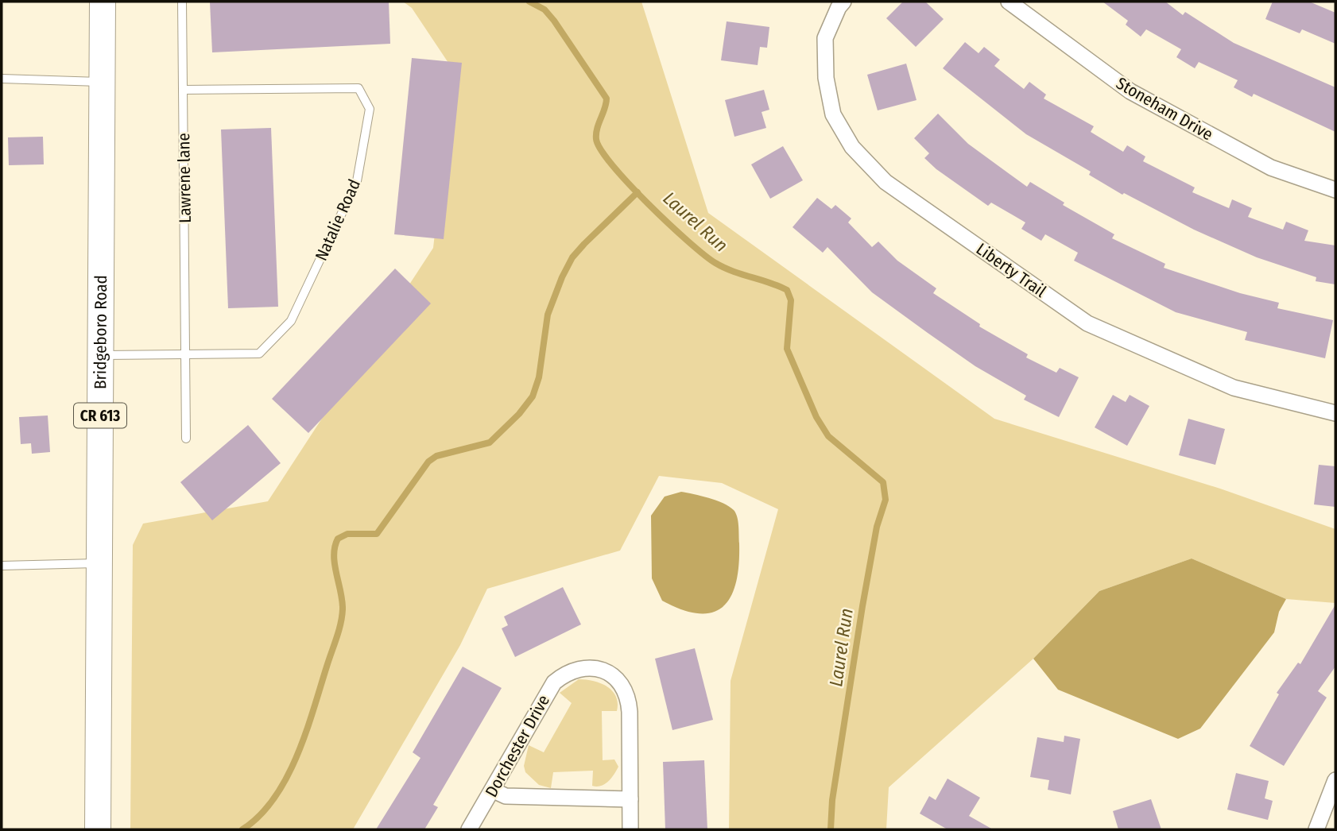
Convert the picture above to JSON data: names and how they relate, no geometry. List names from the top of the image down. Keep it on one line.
{"streets":{"main road":["Bridgeboro Road","CR 613"],"street":["Stoneham Drive","Liberty Trail","Dorchester Drive"],"lane":["Lawrene lane","Natalie Road"]},"crossings":[["Lawrene lane","Natalie Road"],["Natalie Road","Bridgeboro Road"]],"water":["Laurel Run"]}
